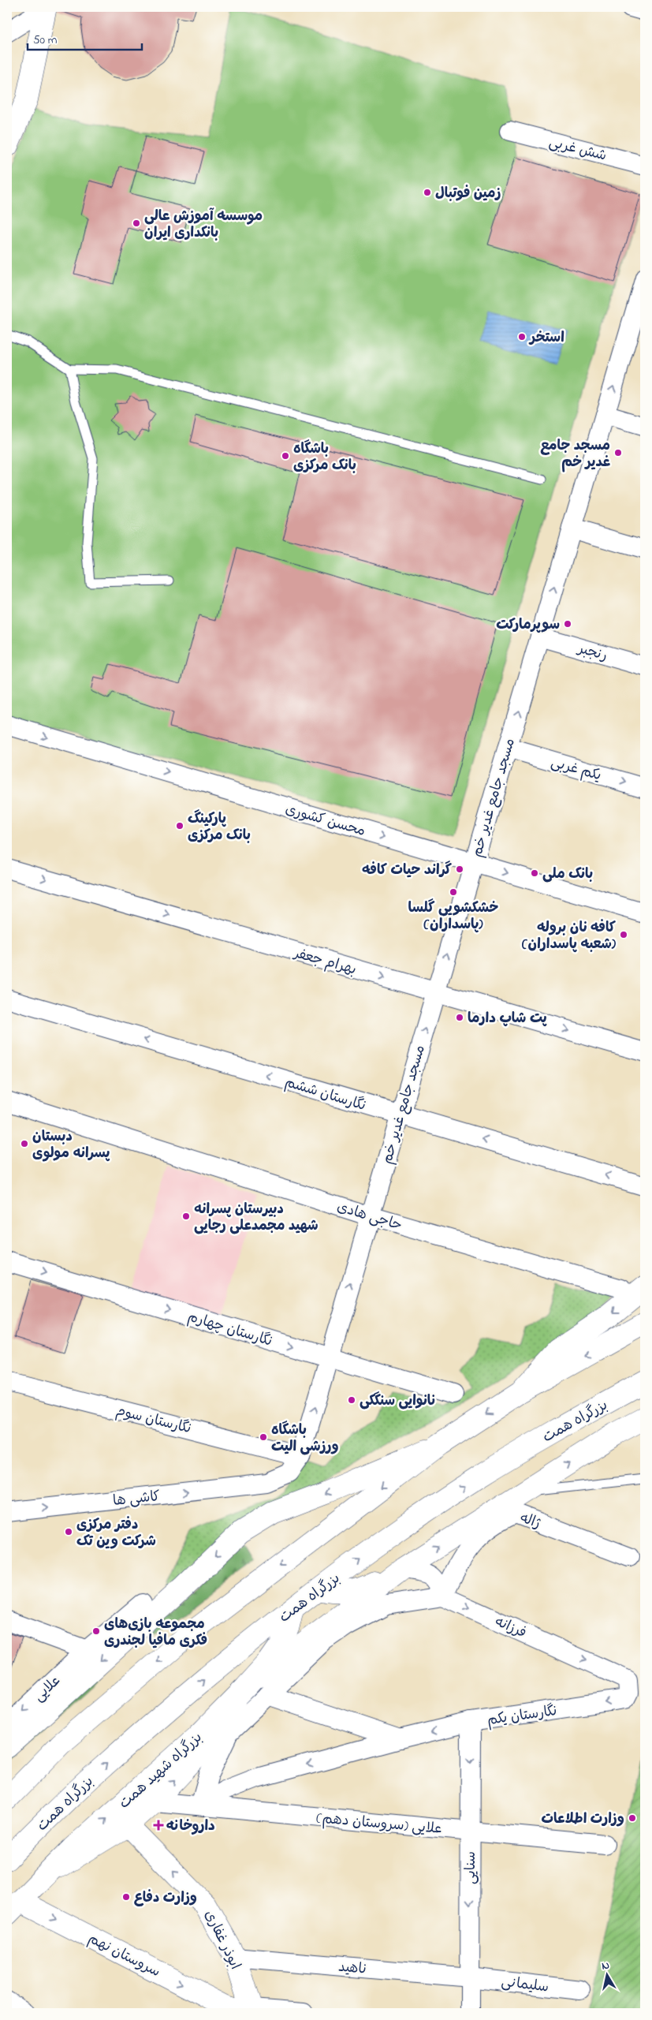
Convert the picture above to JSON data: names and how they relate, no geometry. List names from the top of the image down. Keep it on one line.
{"streets":{"main road":["بزرگراه همت","بزرگراه شهید همت","ابوذر غفاری","سروستان نهم"],"street":["شش غربی","رنجبر","یکم غربی","مسجد جامع غدیر خم","محسن کشوری","بهرام جعفر","نگارستان ششم","حاجی هادی","نگارستان چهارم","نگارستان سوم","کاشی ها","ژاله","فرزانه","علایی","نگارستان یکم","علایی (سروستان دهم)","سنایی","ناهید","سلیمانی"]},"crossings":[["رنجبر","مسجد جامع غدیر خم"],["یکم غربی","مسجد جامع غدیر خم"],["مسجد جامع غدیر خم","محسن کشوری"],["مسجد جامع غدیر خم","بهرام جعفر"],["مسجد جامع غدیر خم","نگارستان ششم"],["مسجد جامع غدیر خم","حاجی هادی"],["مسجد جامع غدیر خم","نگارستان چهارم"],["مسجد جامع غدیر خم","نگارستان سوم"],["مسجد جامع غدیر خم","کاشی ها"],["بزرگراه همت","بزرگراه شهید همت"],["ژاله","فرزانه"],["فرزانه","نگارستان یکم"],["نگارستان یکم","علایی (سروستان دهم)"],["نگارستان یکم","سنایی"],["بزرگراه شهید همت","سروستان نهم"],["علایی (سروستان دهم)","سنایی"],["سنایی","ناهید"],["سنایی","سلیمانی"],["ابوذر غفاری","سروستان نهم"],["ابوذر غفاری","ناهید"],["ناهید","سلیمانی"]],"one_way":["یکم غربی","مسجد جامع غدیر خم","محسن کشوری","بهرام جعفر","نگارستان ششم","نگارستان چهارم","کاشی ها","فرزانه","علایی","سنایی","ابوذر غفاری","سروستان نهم"],"places":{"other":["زمین فوتبال","موسسه آموزش عالی بانکداری ایران","استخر","مسجد جامع غدیر خم","باشگاه بانک مرکزی","سوپرمارکت","پارکینگ بانک مرکزی","گراند حیات کافه","بانک ملی","خشکشویی گلسا (پاسداران)","کافه نان بروله (شعبه پاسداران)","پت شاپ دارما","دبستان پسرانه مولوی","دبیرستان پسرانه شهید مجمدعلی رجایی","نانوایی سنگکی","باشگاه ورزشی الیت","دفتر مرکزی شرکت وین تک","مجموعه بازی‌های فکری مافیا لجندری","وزارت اطلاعات","وزارت دفاع"],"health":["داروخانه"]},"scale_bar":"50 m","north":"top"}
